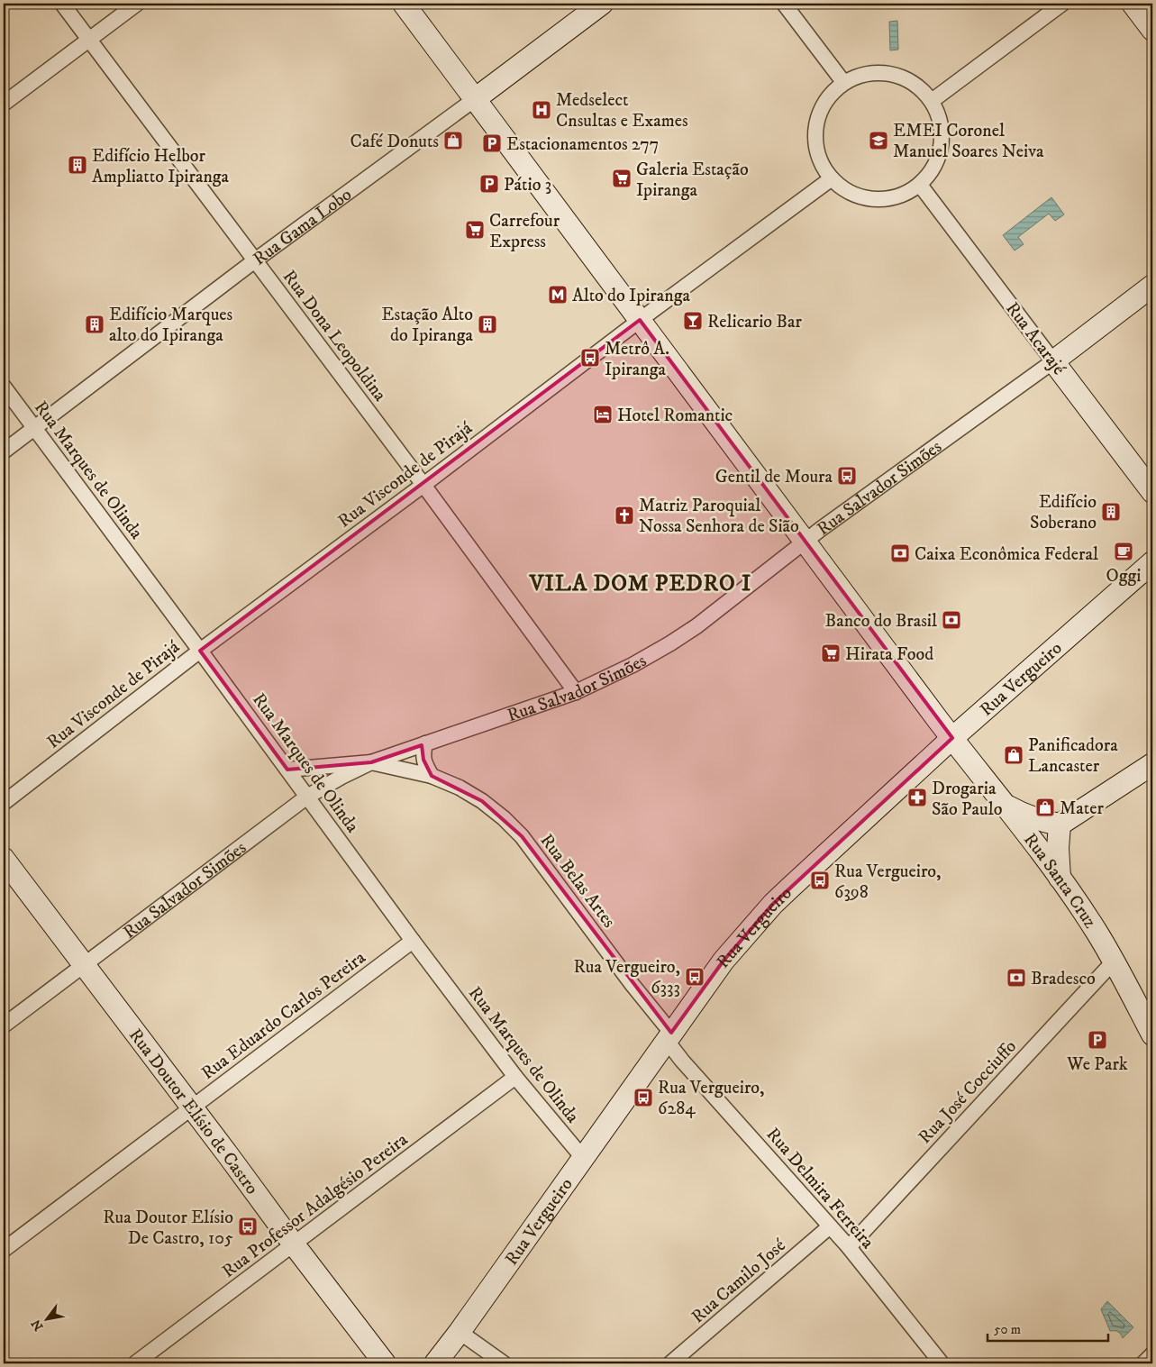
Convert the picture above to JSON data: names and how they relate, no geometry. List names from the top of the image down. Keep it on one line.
{"streets":{"main road":["Rua Gama Lobo","Rua Acarajé","Rua Salvador Simões","Rua Vergueiro","Rua Santa Cruz","Rua Doutor Elísio de Castro"],"street":["Rua Dona Leopoldina","Rua Marques de Olinda","Rua Visconde de Pirajá","Rua Belas Artes","Rua Eduardo Carlos Pereira","Rua José Cocciuffo","Rua Delmira Ferreira","Rua Professor Adalgésio Pereira","Rua Camilo José"]},"crossings":[["Rua Gama Lobo","Rua Dona Leopoldina"],["Rua Gama Lobo","Rua Marques de Olinda"],["Rua Gama Lobo","Rua Santa Cruz"],["Rua Dona Leopoldina","Rua Visconde de Pirajá"],["Rua Dona Leopoldina","Rua Salvador Simões"],["Rua Acarajé","Rua Visconde de Pirajá"],["Rua Acarajé","Rua Salvador Simões"],["Rua Marques de Olinda","Rua Visconde de Pirajá"],["Rua Marques de Olinda","Rua Salvador Simões"],["Rua Marques de Olinda","Rua Vergueiro"],["Rua Marques de Olinda","Rua Eduardo Carlos Pereira"],["Rua Marques de Olinda","Rua Professor Adalgésio Pereira"],["Rua Visconde de Pirajá","Rua Santa Cruz"],["Rua Salvador Simões","Rua Belas Artes"],["Rua Salvador Simões","Rua Santa Cruz"],["Rua Salvador Simões","Rua Doutor Elísio de Castro"],["Rua Vergueiro","Rua Belas Artes"],["Rua Vergueiro","Rua Santa Cruz"],["Rua Vergueiro","Rua Delmira Ferreira"],["Rua Belas Artes","Rua Delmira Ferreira"],["Rua Santa Cruz","Rua José Cocciuffo"],["Rua Eduardo Carlos Pereira","Rua Doutor Elísio de Castro"],["Rua José Cocciuffo","Rua Delmira Ferreira"],["Rua Doutor Elísio de Castro","Rua Professor Adalgésio Pereira"],["Rua Delmira Ferreira","Rua Camilo José"]],"districts":["VILA DOM PEDRO I"],"places":{"hospital":["Medselect Cnsultas e Exames"],"shop":["Café Donuts","Panificadora Lancaster","Mater"],"school or university":["EMEI Coronel Manuel Soares Neiva"],"parking":["Estacionamentos 277","Pátio 3","We Park"],"building":["Edifício Helbor Ampliatto Ipiranga","Edifício Marques alto do Ipiranga","Estação Alto do Ipiranga","Edifício Soberano"],"supermarket":["Galeria Estação Ipiranga","Carrefour Express","Hirata Food"],"metro station":["Alto do Ipiranga"],"bar":["Relicario Bar"],"bus stop":["Metrô A. Ipiranga","Gentil de Moura","Rua Vergueiro, 6398","Rua Vergueiro, 6333","Rua Vergueiro, 6284","Rua Doutor Elísio De Castro, 105"],"hotel":["Hotel Romantic"],"church":["Matriz Paroquial Nossa Senhora de Sião"],"cafe":["Oggi"],"bank":["Caixa Econômica Federal","Banco do Brasil","Bradesco"],"pharmacy":["Drogaria São Paulo"]},"scale_bar":"50 m","north":"bottom left"}
